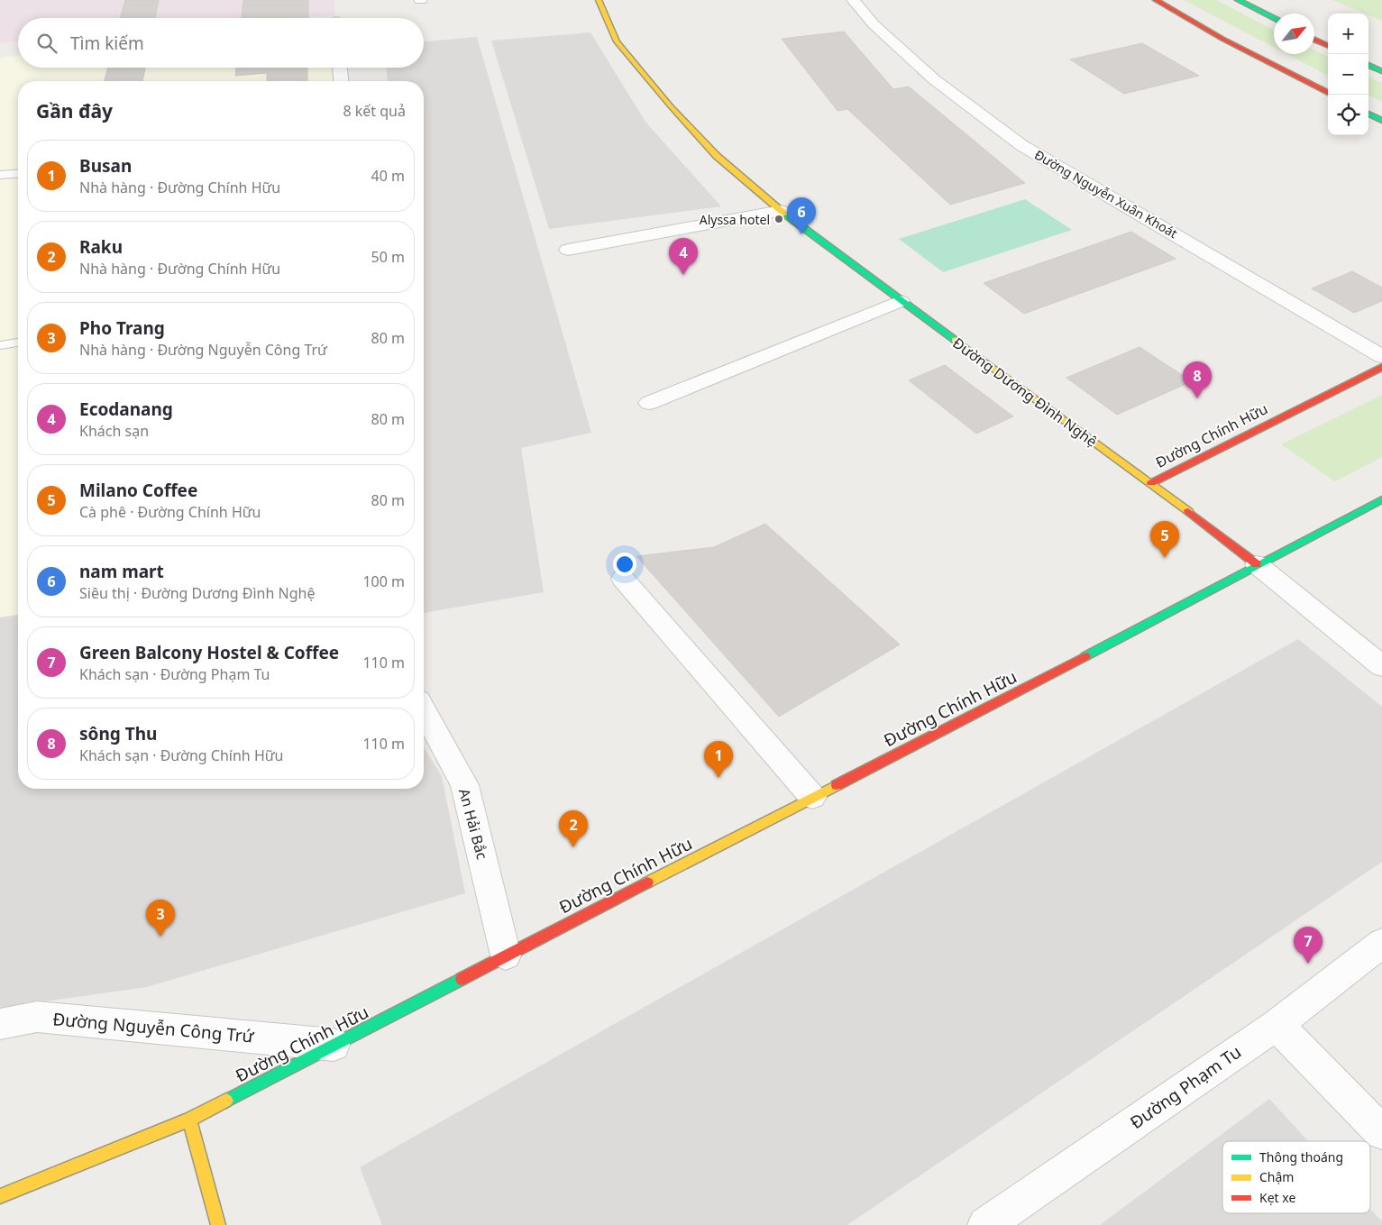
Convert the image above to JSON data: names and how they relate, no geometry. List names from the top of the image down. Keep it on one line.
{"streets":{"street":["Đường Nguyễn Xuân Khoát","Đường Dương Đình Nghệ","Đường Chính Hữu","An Hải Bắc","Đường Nguyễn Công Trứ","Đường Phạm Tu"]},"crossings":[["Đường Dương Đình Nghệ","Đường Chính Hữu"],["Đường Chính Hữu","An Hải Bắc"],["Đường Chính Hữu","Đường Nguyễn Công Trứ"]],"places":["Alyssa hotel"],"legend":["Thông thoáng","Chậm","Kẹt xe"],"north":"top right","page":{"map_buttons":["+","−"],"search":"Tìm kiếm","heading":["Gần đây","8 kết quả"],"list":[{"mark":"1","name":"Busan","note":"Nhà hàng · Đường Chính Hữu","value":"40 m"},{"mark":"2","name":"Raku","note":"Nhà hàng · Đường Chính Hữu","value":"50 m"},{"mark":"3","name":"Pho Trang","note":"Nhà hàng · Đường Nguyễn Công Trứ","value":"80 m"},{"mark":"4","name":"Ecodanang","note":"Khách sạn","value":"80 m"},{"mark":"5","name":"Milano Coffee","note":"Cà phê · Đường Chính Hữu","value":"80 m"},{"mark":"6","name":"nam mart","note":"Siêu thị · Đường Dương Đình Nghệ","value":"100 m"},{"mark":"7","name":"Green Balcony Hostel & Coffee","note":"Khách sạn · Đường Phạm Tu","value":"110 m"},{"mark":"8","name":"sông Thu","note":"Khách sạn · Đường Chính Hữu","value":"110 m"}],"pins":["6","4","8","5","1","2","3","7"]}}
